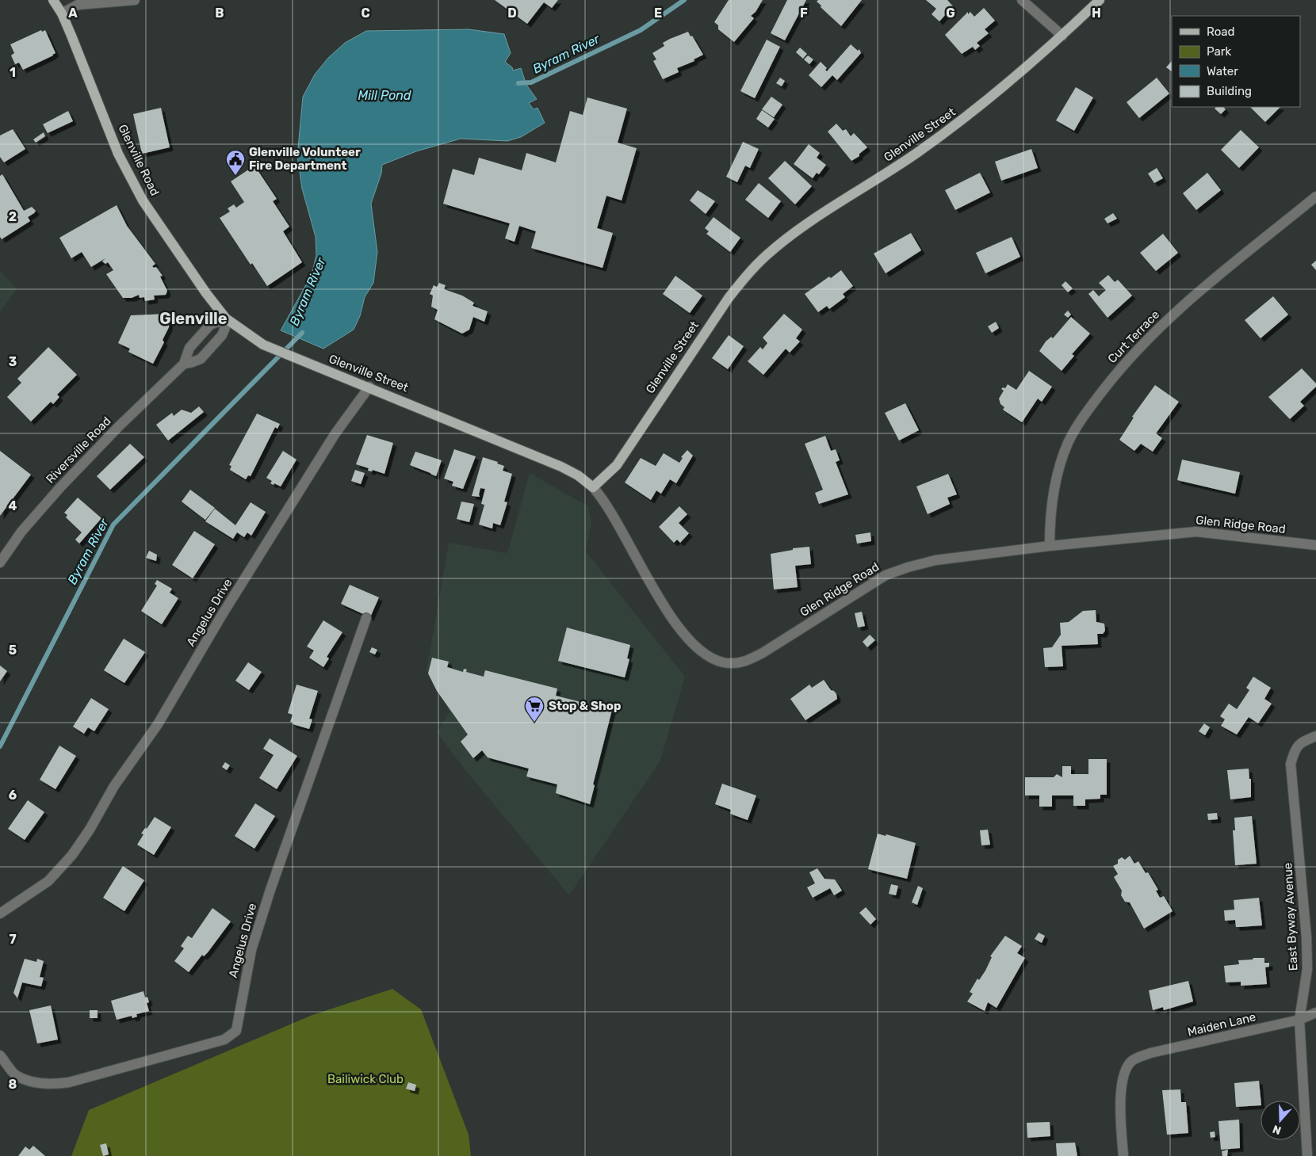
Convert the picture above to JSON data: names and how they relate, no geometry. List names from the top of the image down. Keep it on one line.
{"streets":{"main road":["Glenville Street","Glenville Road"],"street":["Curt Terrace","Riversville Road","Glen Ridge Road","Angelus Drive","East Byway Avenue","Maiden Lane"]},"crossings":[["Glenville Street","Glenville Road"],["Glenville Street","Riversville Road"],["Glenville Street","Glen Ridge Road"],["Glenville Street","Angelus Drive"],["Glenville Road","Riversville Road"],["Curt Terrace","Glen Ridge Road"],["East Byway Avenue","Maiden Lane"]],"districts":["Glenville"],"water":["Byram River","Mill Pond"],"parks":["Bailiwick Club"],"places":{"public building":["Glenville Volunteer Fire Department"],"supermarket":["Stop & Shop"]},"legend":["Road","Park","Water","Building"],"north":"bottom","grid":{"columns":["A","B","C","D","E","F","G","H"],"rows":["1","2","3","4","5","6","7","8"]}}
